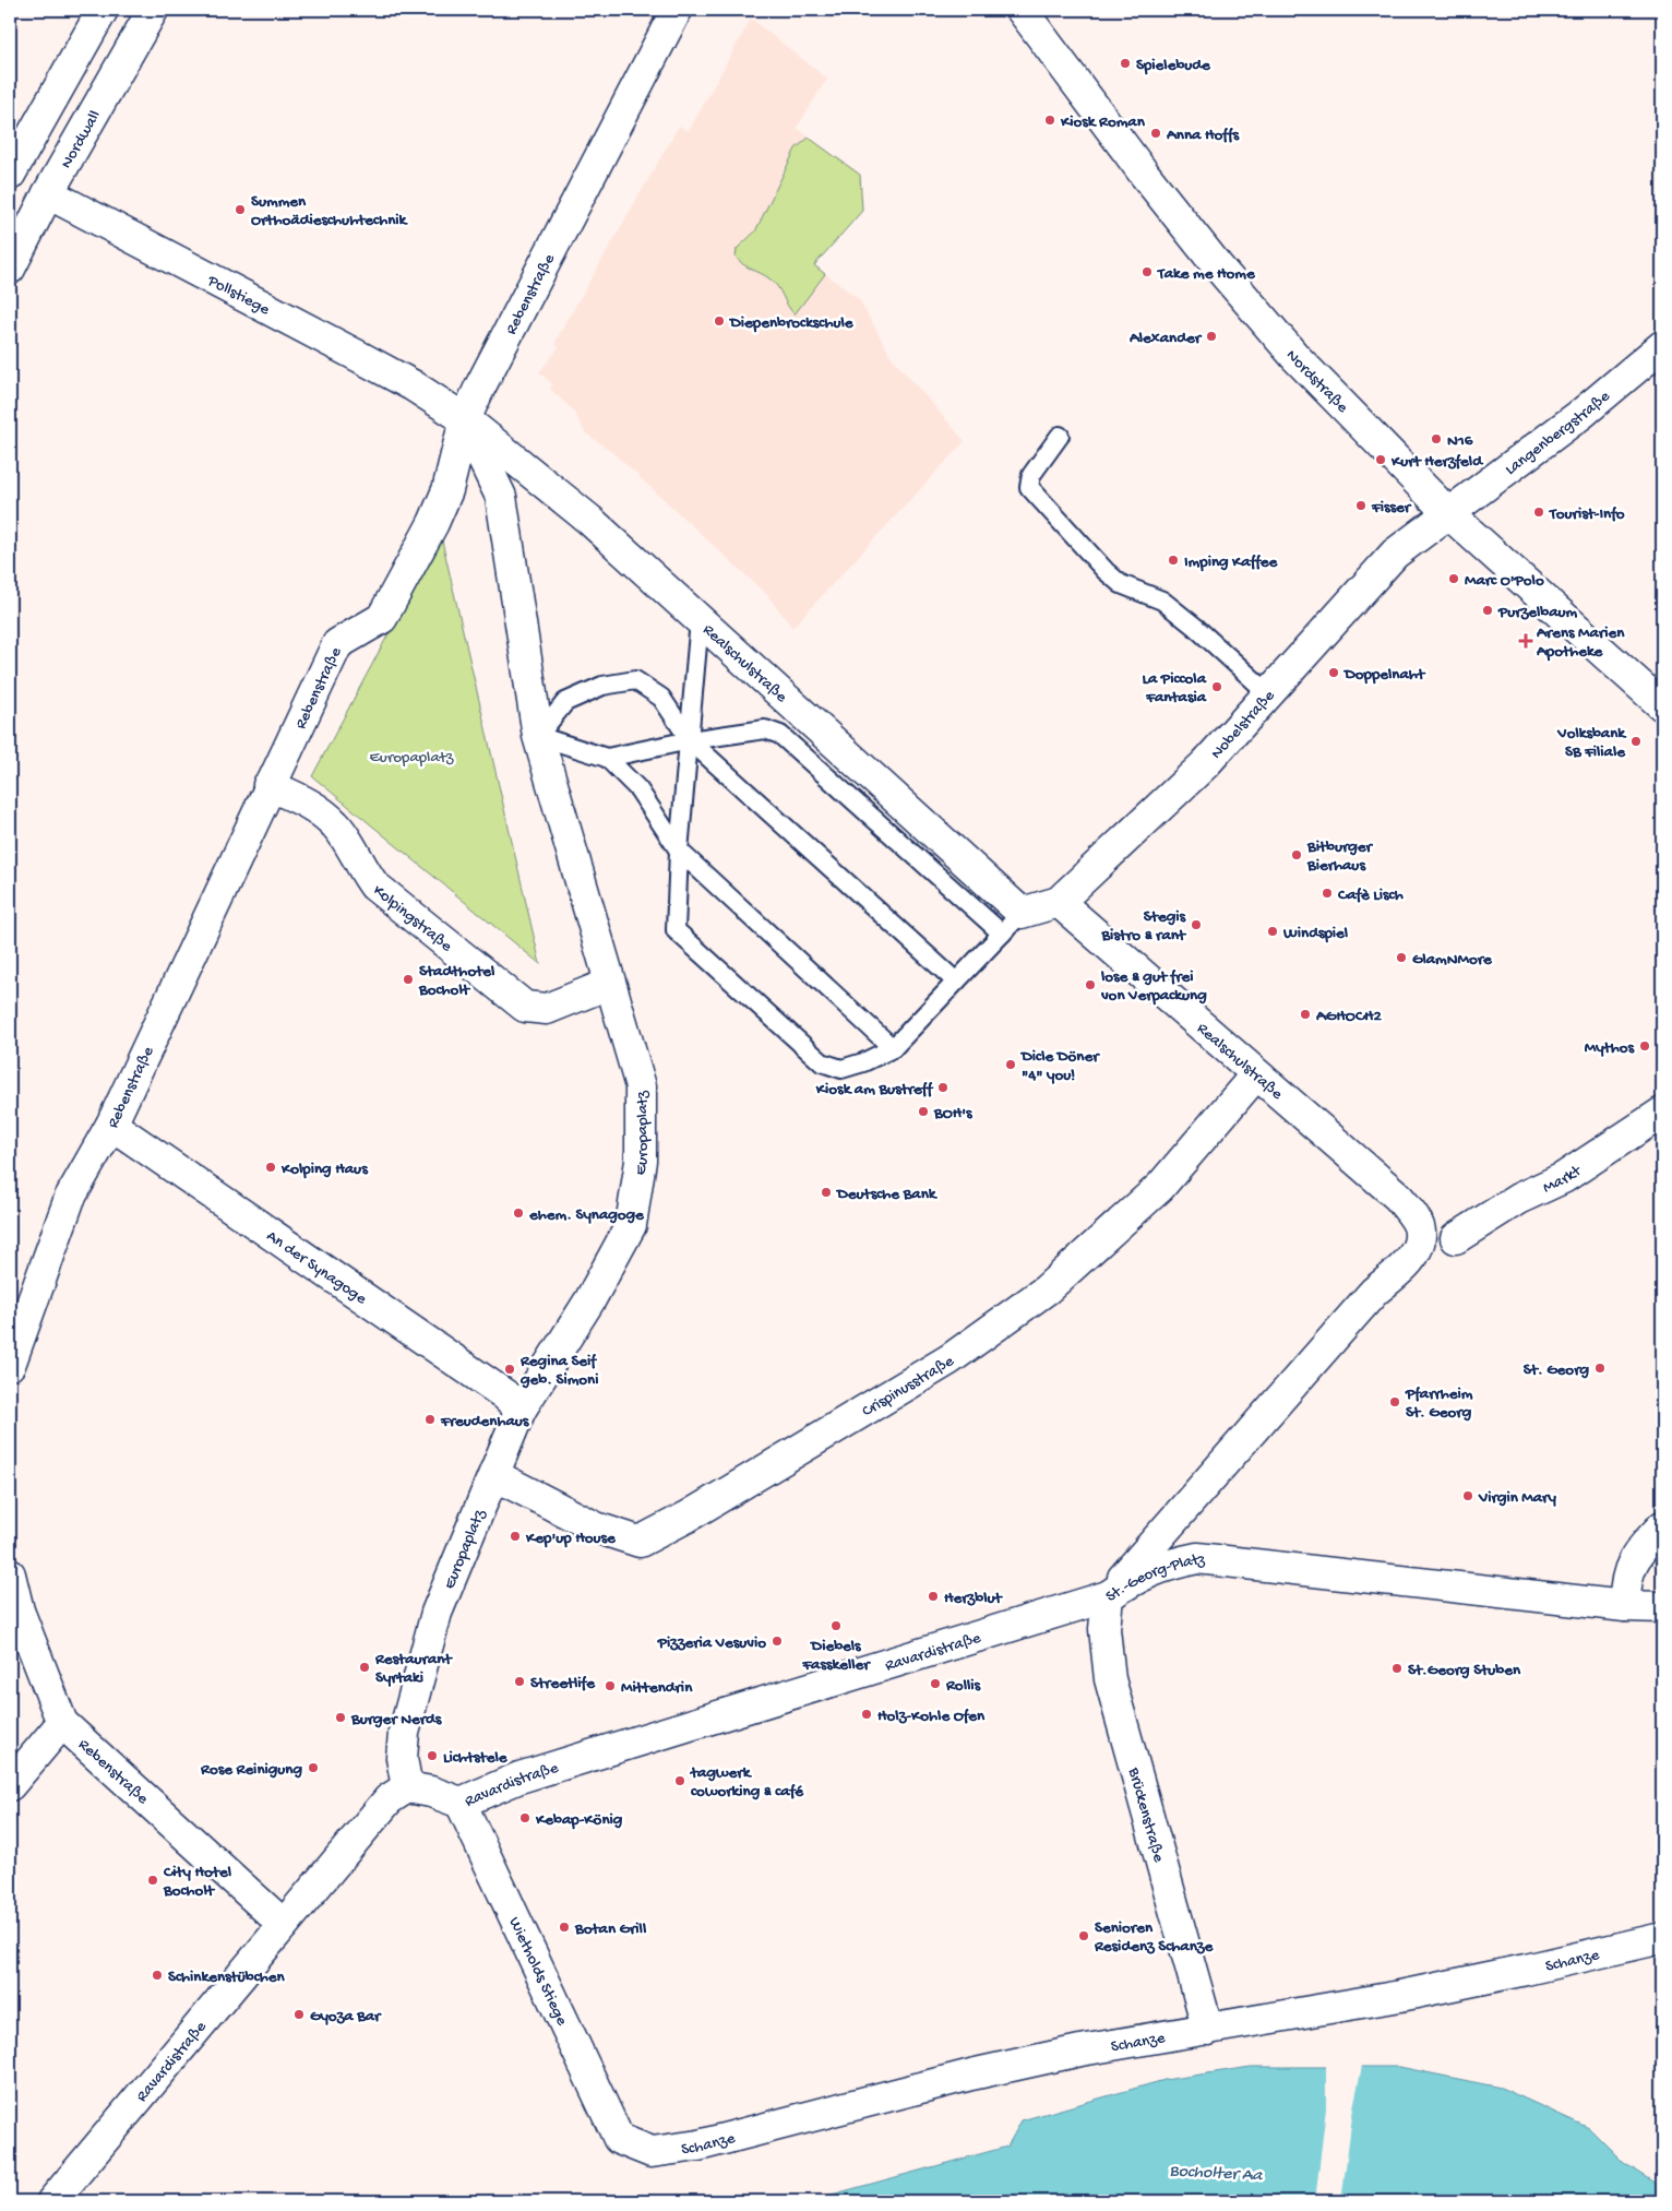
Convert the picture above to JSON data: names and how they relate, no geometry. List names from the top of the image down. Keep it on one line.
{"streets":{"street":["Nordwall","Rebenstraße","Pollstiege","Nordstraße","Langenbergstraße","Realschulstraße","Nobelstraße","Kolpingstraße","Europaplatz","Markt","An der Synagoge","Crispinusstraße","St.-Georg-Platz","Ravardistraße","Brückenstraße","Schanze","Wietholds Stiege"]},"crossings":[["Nordwall","Pollstiege"],["Rebenstraße","Pollstiege"],["Rebenstraße","Realschulstraße"],["Rebenstraße","Kolpingstraße"],["Rebenstraße","Europaplatz"],["Rebenstraße","An der Synagoge"],["Rebenstraße","Ravardistraße"],["Pollstiege","Realschulstraße"],["Pollstiege","Europaplatz"],["Nordstraße","Langenbergstraße"],["Nordstraße","Nobelstraße"],["Langenbergstraße","Nobelstraße"],["Realschulstraße","Nobelstraße"],["Realschulstraße","Europaplatz"],["Realschulstraße","Crispinusstraße"],["Realschulstraße","St.-Georg-Platz"],["Kolpingstraße","Europaplatz"],["Europaplatz","An der Synagoge"],["Europaplatz","Crispinusstraße"],["Europaplatz","Ravardistraße"],["St.-Georg-Platz","Ravardistraße"],["St.-Georg-Platz","Brückenstraße"],["Ravardistraße","Brückenstraße"],["Ravardistraße","Wietholds Stiege"],["Brückenstraße","Schanze"],["Schanze","Wietholds Stiege"]],"water":["Bocholter Aa"],"parks":["Europaplatz"],"places":{"other":["Spielebude","Kiosk Roman","Anna Hoffs","Summen Orthoädieschuhtechnik","Take me Home","Diepenbrockschule","Alexander","N16","Kurt Herzfeld","Fisser","Tourist-Info","Imping Kaffee","Marc O'Polo","Purzelbaum","Doppelnaht","La Piccola Fantasia","Volksbank SB Filiale","Bitburger Bierhaus","Cafè Lisch","Stegis Bistro & rant","Windspiel","GlamNMore","Stadthotel Bocholt","lose & gut frei von Verpackung","AGHOCH2","Mythos","Dicle Döner \"4\" you!","Kiosk am Bustreff","BOH's","Kolping Haus","Deutsche Bank","ehem. Synagoge","St. Georg","Regina Seif geb. Simoni","Pfarrheim St. Georg","Freudenhaus","Virgin Mary","Kep'up House","Herzblut","Diebels Fasskeller","Pizzeria Vesuvio","Restaurant Syrtaki","St.Georg Stuben","Streetlife","Rollis","Mittendrin","Holz-Kohle Ofen","Burger Nerds","Lichtstele","Rose Reinigung","tagwerk coworking & café","Kebap-König","City Hotel Bocholt","Botan Grill","Senioren Residenz Schanze","Schinkenstübchen","Gyoza Bar"],"health":["Arens Marien Apotheke"]}}
